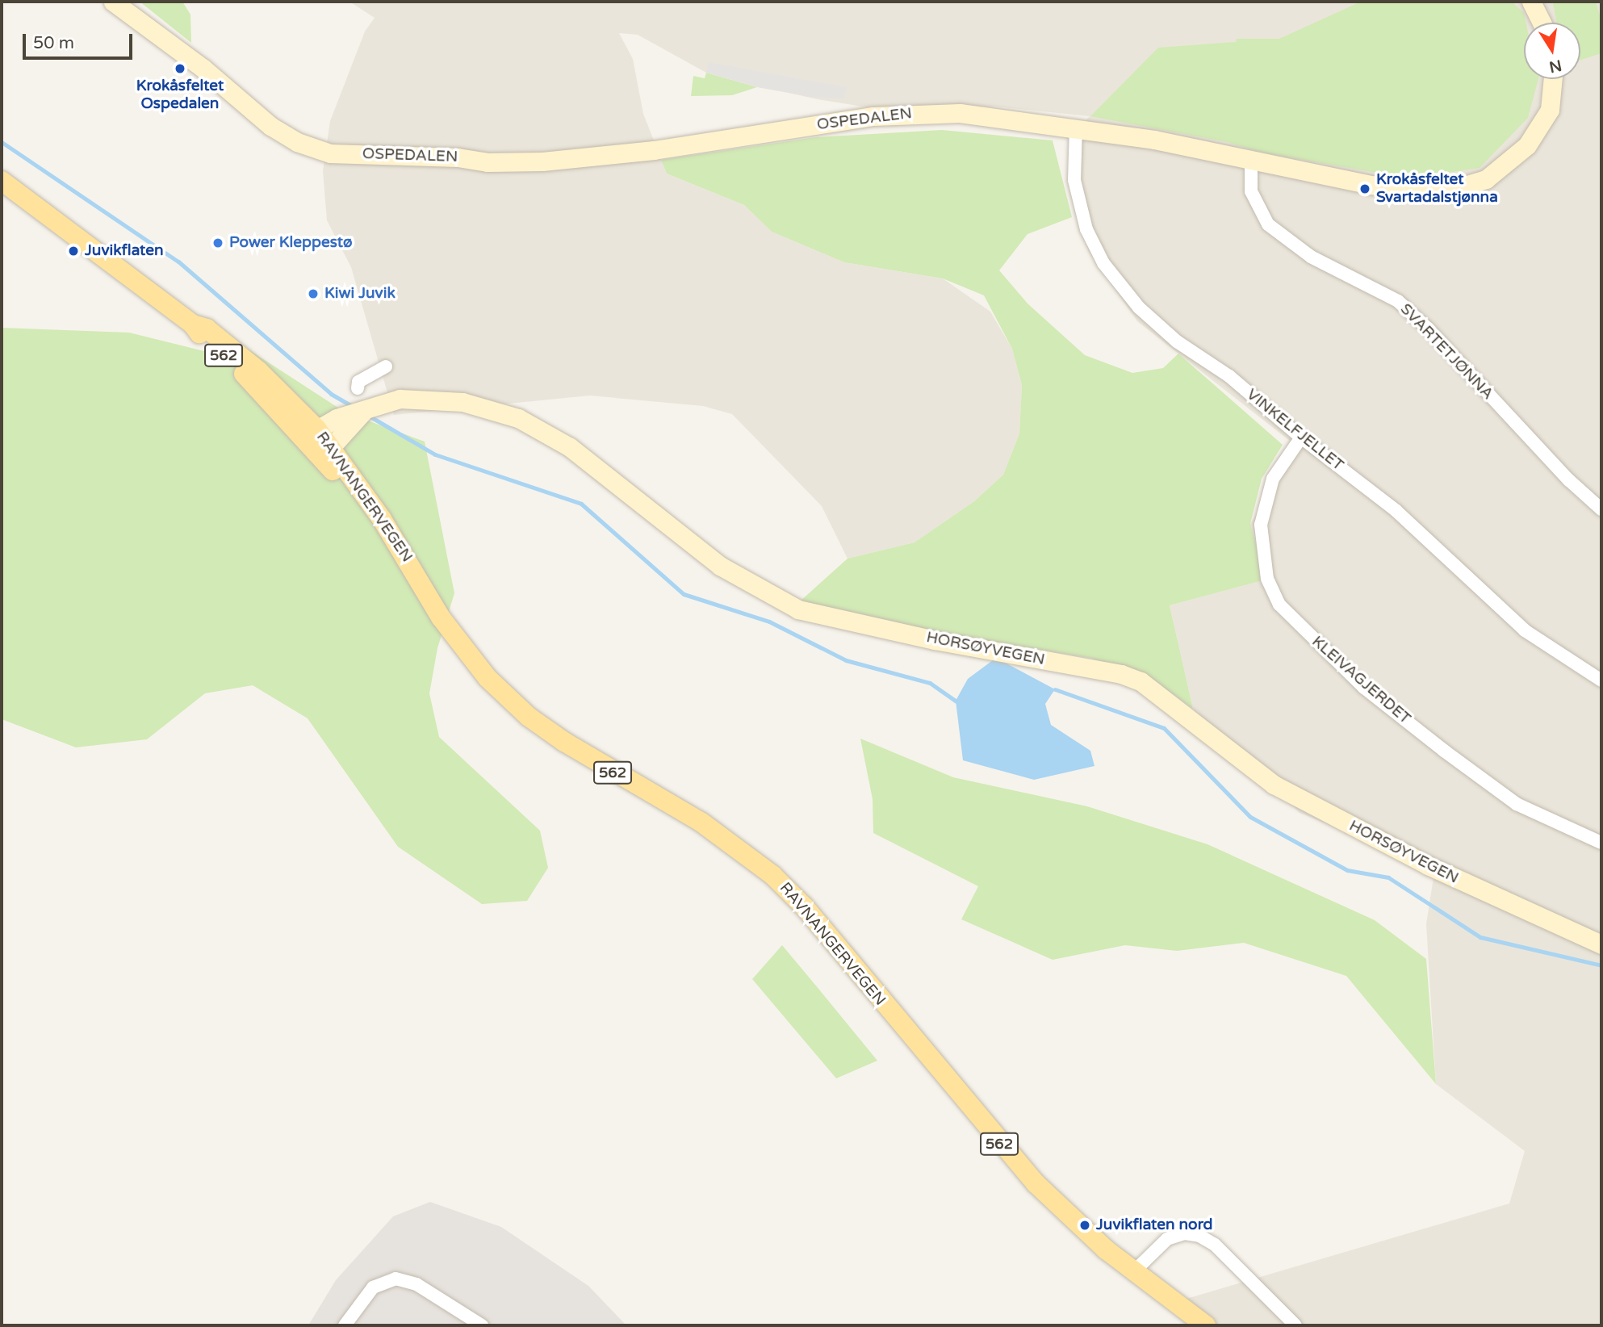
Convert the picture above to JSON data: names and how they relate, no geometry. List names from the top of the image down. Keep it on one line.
{"streets":{"main road":["562","RAVNANGERVEGEN"],"street":["OSPEDALEN","SVARTETJØNNA","VINKELFJELLET","HORSØYVEGEN","KLEIVAGJERDET"]},"crossings":[["OSPEDALEN","SVARTETJØNNA"],["OSPEDALEN","VINKELFJELLET"],["VINKELFJELLET","KLEIVAGJERDET"],["RAVNANGERVEGEN","HORSØYVEGEN"]],"places":["Krokåsfeltet Ospedalen","Krokåsfeltet Svartadalstjønna","Power Kleppestø","Juvikflaten","Kiwi Juvik","Juvikflaten nord"],"scale_bar":"50 m","north":"bottom"}
